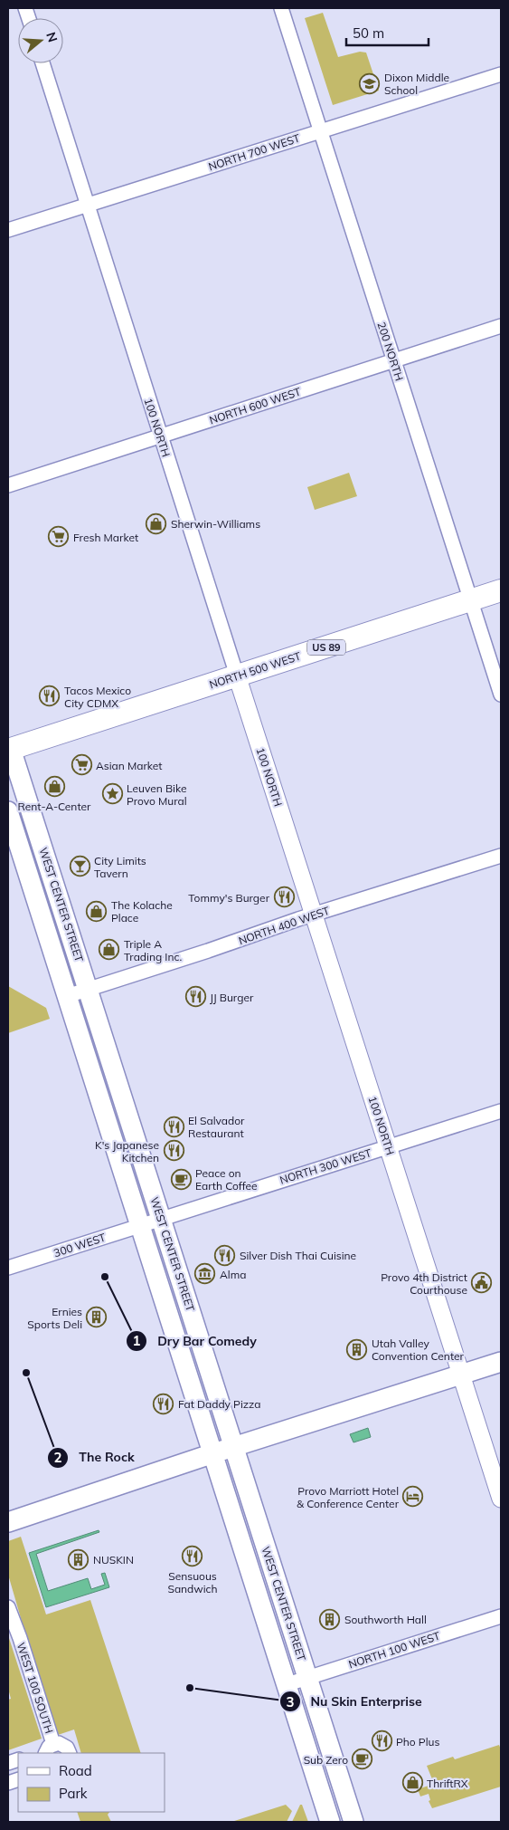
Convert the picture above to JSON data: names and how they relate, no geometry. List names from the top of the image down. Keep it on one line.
{"streets":{"main road":["US 89","NORTH 500 WEST","WEST CENTER STREET"],"street":["NORTH 700 WEST","200 NORTH","NORTH 600 WEST","100 NORTH","NORTH 400 WEST","NORTH 300 WEST","300 WEST","NORTH 100 WEST","WEST 100 SOUTH"]},"crossings":[["NORTH 700 WEST","200 NORTH"],["NORTH 700 WEST","100 NORTH"],["200 NORTH","NORTH 600 WEST"],["200 NORTH","NORTH 500 WEST"],["NORTH 600 WEST","100 NORTH"],["100 NORTH","NORTH 500 WEST"],["100 NORTH","NORTH 400 WEST"],["100 NORTH","NORTH 300 WEST"],["NORTH 500 WEST","WEST CENTER STREET"],["WEST CENTER STREET","NORTH 400 WEST"],["WEST CENTER STREET","NORTH 300 WEST"],["WEST CENTER STREET","300 WEST"],["WEST CENTER STREET","NORTH 100 WEST"],["NORTH 300 WEST","300 WEST"]],"places":{"school or university":["Dixon Middle School"],"shop":["Sherwin-Williams","Rent-A-Center","The Kolache Place","Triple A Trading Inc.","ThriftRX"],"supermarket":["Fresh Market","Asian Market"],"restaurant":["Tacos Mexico City CDMX","Tommy's Burger","JJ Burger","El Salvador Restaurant","K's Japanese Kitchen","Silver Dish Thai Cuisine","Fat Daddy Pizza","Sensuous Sandwich","Pho Plus"],"place":["Leuven Bike Provo Mural"],"bar":["City Limits Tavern"],"cafe":["Peace on Earth Coffee","Sub Zero"],"museum":["Alma"],"other":["Dry Bar Comedy","The Rock","Nu Skin Enterprise"],"public building":["Provo 4th District Courthouse"],"building":["Ernies Sports Deli","Utah Valley Convention Center","NUSKIN","Southworth Hall"],"hotel":["Provo Marriott Hotel & Conference Center"]},"legend":["Road","Park"],"scale_bar":"50 m","north":"right"}
